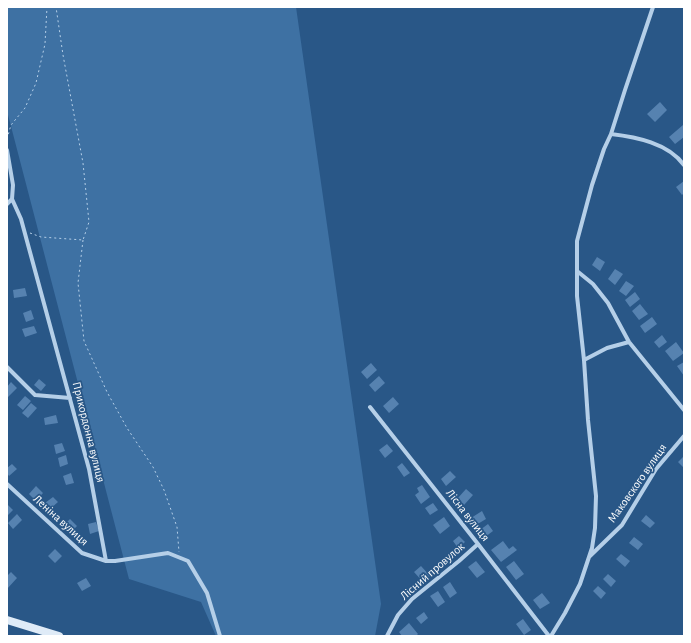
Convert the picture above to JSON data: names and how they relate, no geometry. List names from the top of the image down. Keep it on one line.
{"streets":{"street":["Прикордонна вулиця","Маковского вулиця","Лісна вулиця","Леніна вулиця","Лісний провулок"]},"crossings":[["Прикордонна вулиця","Леніна вулиця"],["Лісна вулиця","Лісний провулок"]]}
